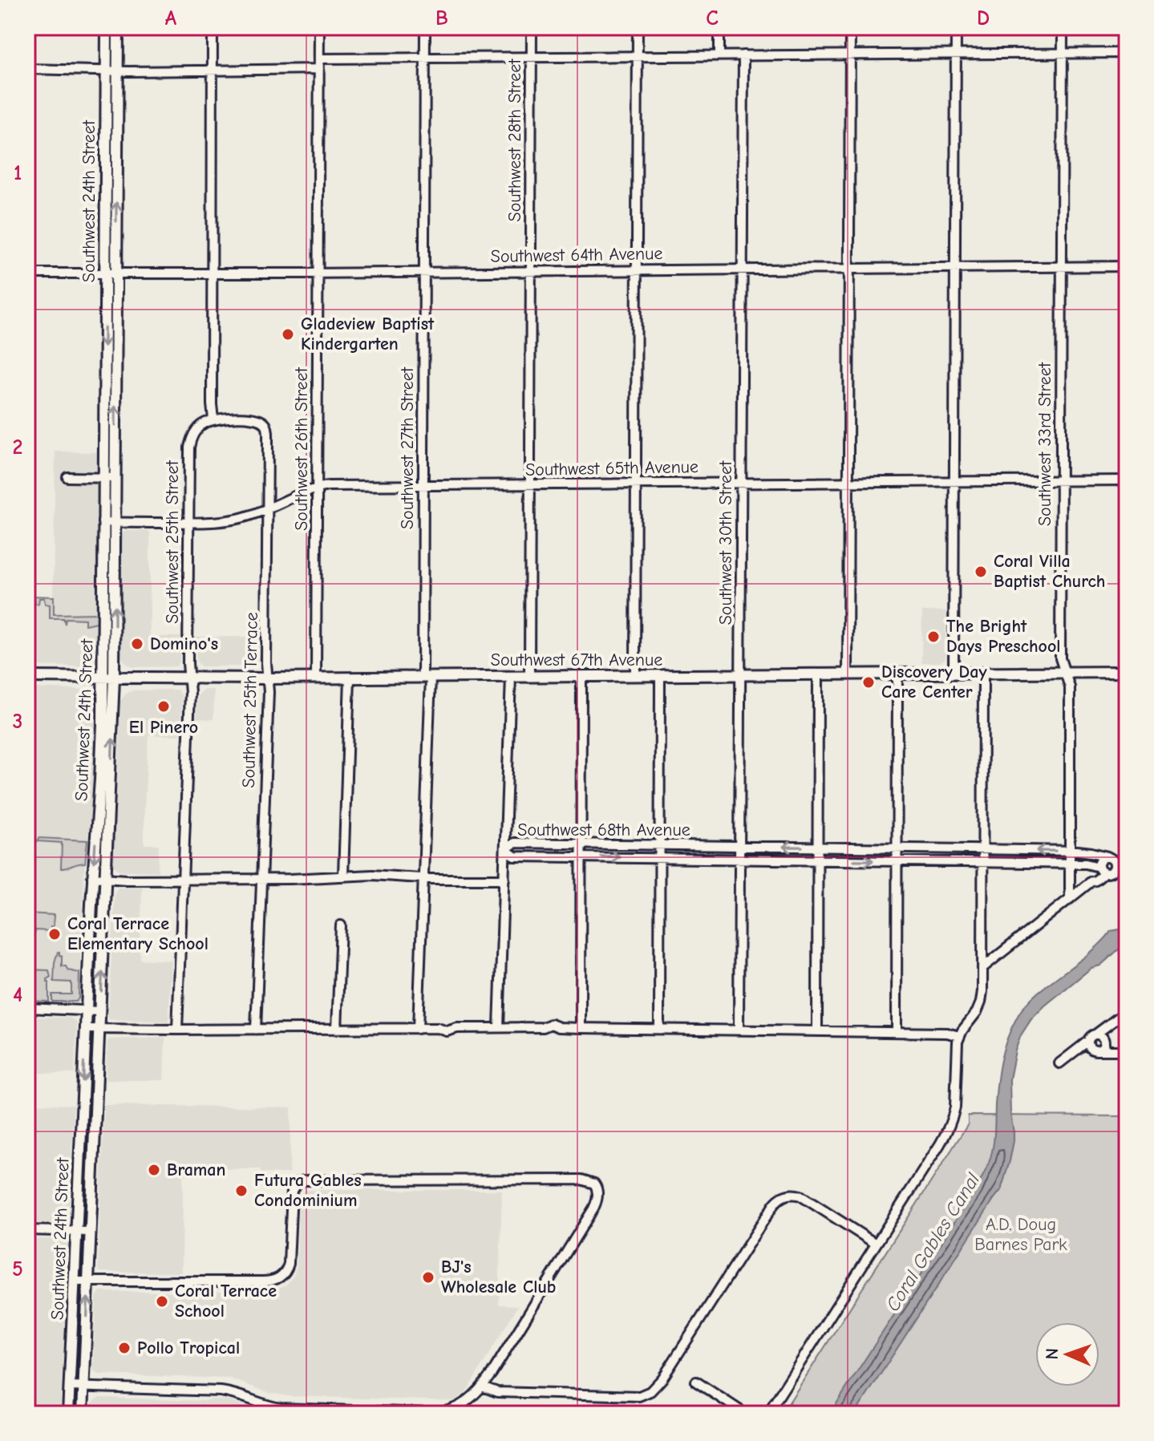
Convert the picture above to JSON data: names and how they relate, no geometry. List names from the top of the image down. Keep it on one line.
{"streets":{"main road":["Southwest 24th Street","Southwest 67th Avenue"],"street":["Southwest 28th Street","Southwest 64th Avenue","Southwest 33rd Street","Southwest 27th Street","Southwest 26th Street","Southwest 65th Avenue","Southwest 25th Street","Southwest 30th Street","Southwest 25th Terrace","Southwest 68th Avenue"]},"crossings":[["Southwest 28th Street","Southwest 64th Avenue"],["Southwest 28th Street","Southwest 65th Avenue"],["Southwest 28th Street","Southwest 67th Avenue"],["Southwest 24th Street","Southwest 64th Avenue"],["Southwest 24th Street","Southwest 65th Avenue"],["Southwest 24th Street","Southwest 67th Avenue"],["Southwest 64th Avenue","Southwest 33rd Street"],["Southwest 64th Avenue","Southwest 27th Street"],["Southwest 64th Avenue","Southwest 26th Street"],["Southwest 64th Avenue","Southwest 30th Street"],["Southwest 33rd Street","Southwest 65th Avenue"],["Southwest 33rd Street","Southwest 67th Avenue"],["Southwest 33rd Street","Southwest 68th Avenue"],["Southwest 27th Street","Southwest 65th Avenue"],["Southwest 27th Street","Southwest 67th Avenue"],["Southwest 26th Street","Southwest 65th Avenue"],["Southwest 26th Street","Southwest 67th Avenue"],["Southwest 65th Avenue","Southwest 25th Street"],["Southwest 65th Avenue","Southwest 30th Street"],["Southwest 65th Avenue","Southwest 25th Terrace"],["Southwest 25th Street","Southwest 67th Avenue"],["Southwest 25th Street","Southwest 25th Terrace"],["Southwest 30th Street","Southwest 67th Avenue"],["Southwest 30th Street","Southwest 68th Avenue"],["Southwest 67th Avenue","Southwest 25th Terrace"]],"water":["Coral Gables Canal"],"parks":["A.D. Doug Barnes Park"],"places":["Gladeview Baptist Kindergarten","Coral Villa Baptist Church","The Bright Days Preschool","Domino's","Discovery Day Care Center","El Pinero","Coral Terrace Elementary School","Braman","Futura Gables Condominium","BJ's Wholesale Club","Coral Terrace School","Pollo Tropical"],"north":"left","grid":{"columns":["A","B","C","D"],"rows":["1","2","3","4","5"]}}
